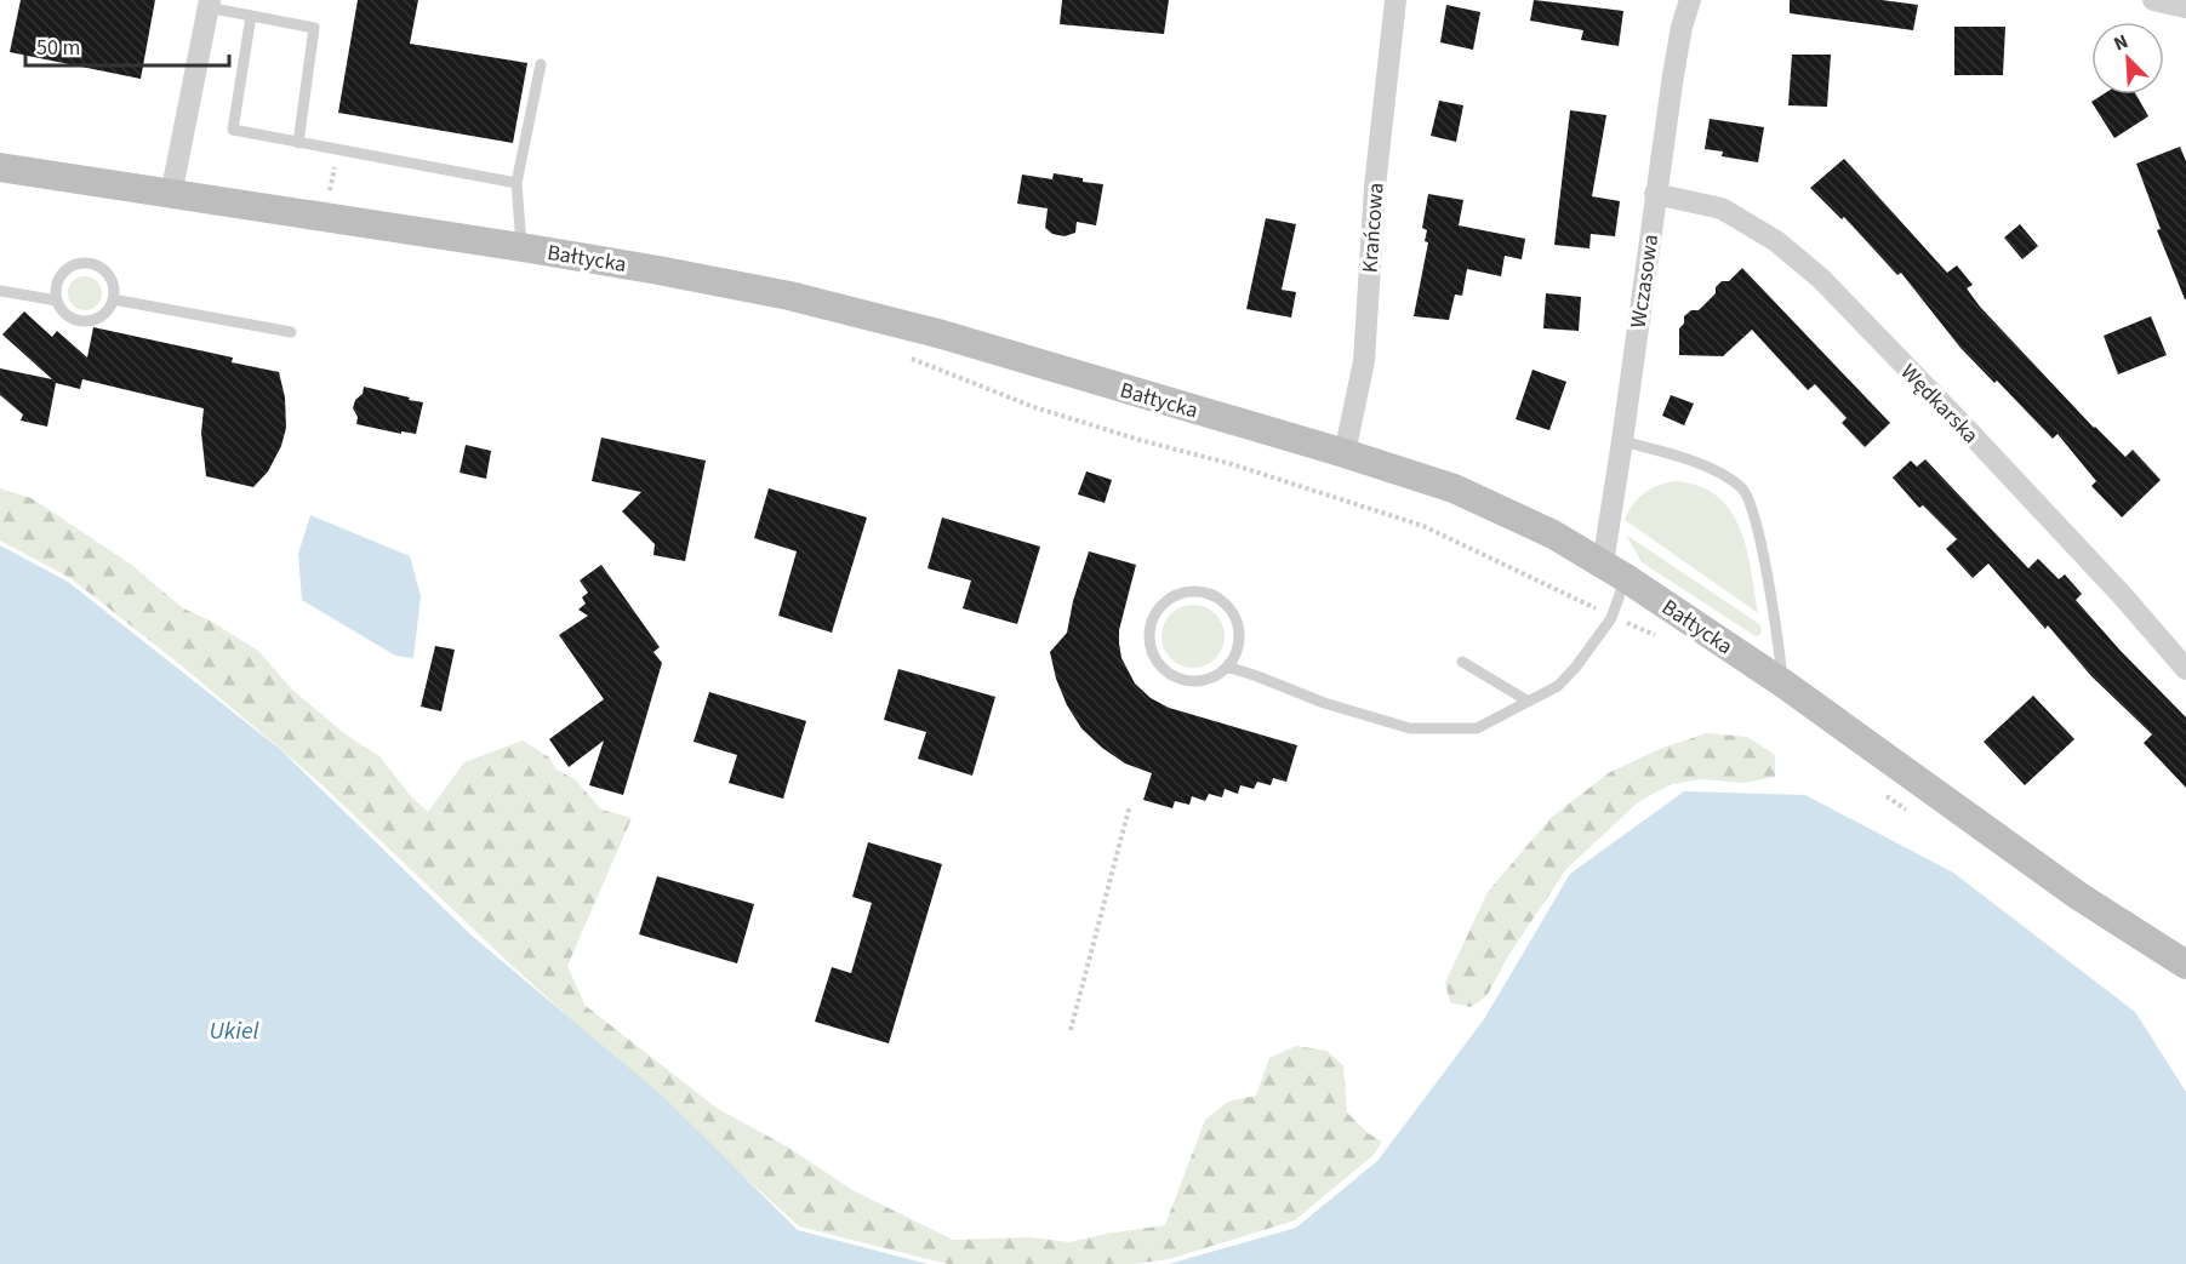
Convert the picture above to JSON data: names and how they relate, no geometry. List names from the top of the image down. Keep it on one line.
{"streets":{"main road":["Bałtycka"],"street":["Krańcowa","Wczasowa","Wędkarska"]},"crossings":[["Krańcowa","Bałtycka"],["Bałtycka","Wczasowa"],["Wczasowa","Wędkarska"]],"water":["Ukiel"],"scale_bar":"50 m","north":"top left"}
